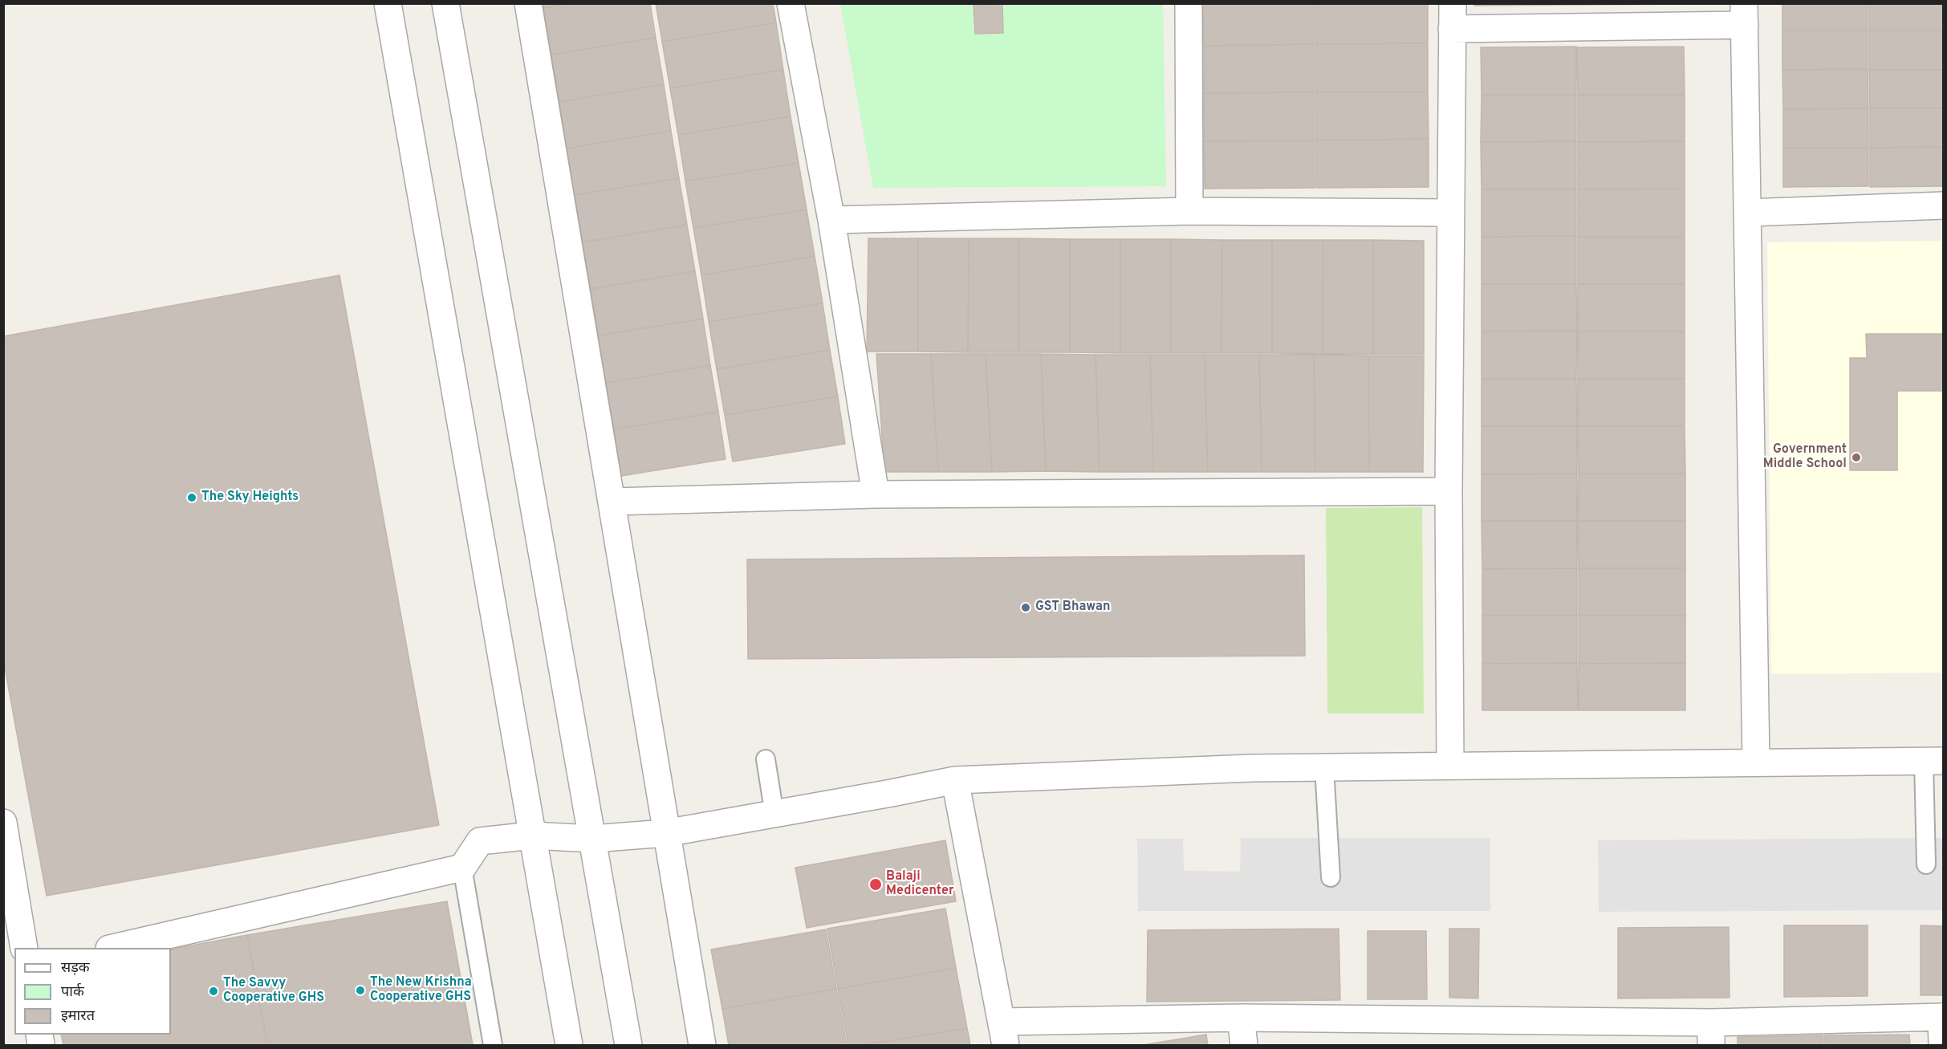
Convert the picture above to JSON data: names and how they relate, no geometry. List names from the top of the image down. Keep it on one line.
{"places":["Government Middle School","The Sky Heights","GST Bhawan","Balaji Medicenter","The New Krishna Cooperative GHS","The Savvy Cooperative GHS"],"legend":["सड़क","पार्क","इमारत"]}
